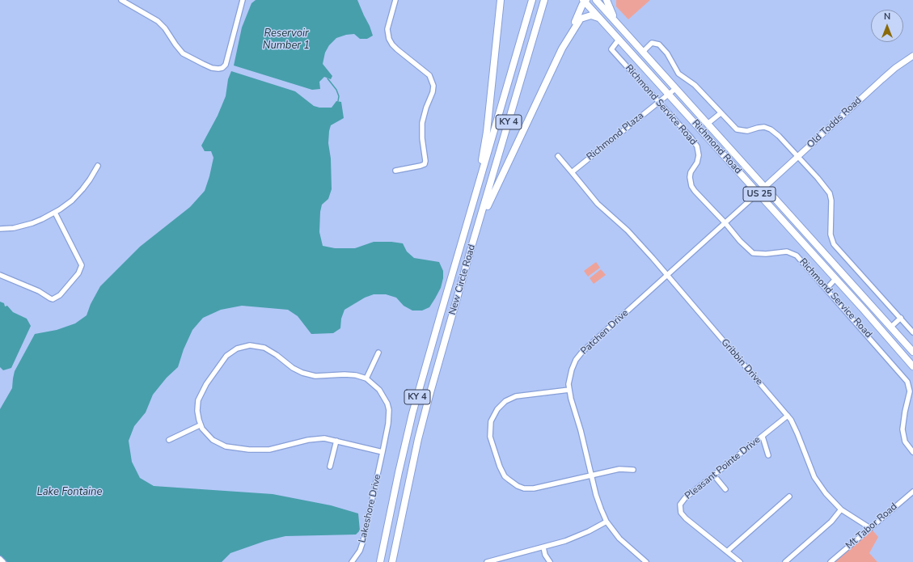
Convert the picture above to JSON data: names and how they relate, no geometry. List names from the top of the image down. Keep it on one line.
{"streets":{"highway":["KY 4","Richmond Road","US 25","New Circle Road"],"main road":["Old Todds Road"],"street":["Richmond Service Road","Richmond Plaza","Patchen Drive","Gribbin Drive","Pleasant Pointe Drive","Lakeshore Drive","Mt Tabor Road"]},"crossings":[["Richmond Service Road","Richmond Plaza"],["Richmond Service Road","Richmond Road"],["Richmond Service Road","Patchen Drive"],["Old Todds Road","Richmond Road"],["Old Todds Road","Patchen Drive"],["Richmond Plaza","Richmond Road"],["Richmond Plaza","Gribbin Drive"],["Richmond Road","Patchen Drive"],["Patchen Drive","Gribbin Drive"],["Gribbin Drive","Pleasant Pointe Drive"],["Gribbin Drive","Mt Tabor Road"]],"water":["Reservoir Number 1","Lake Fontaine"],"north":"top"}
